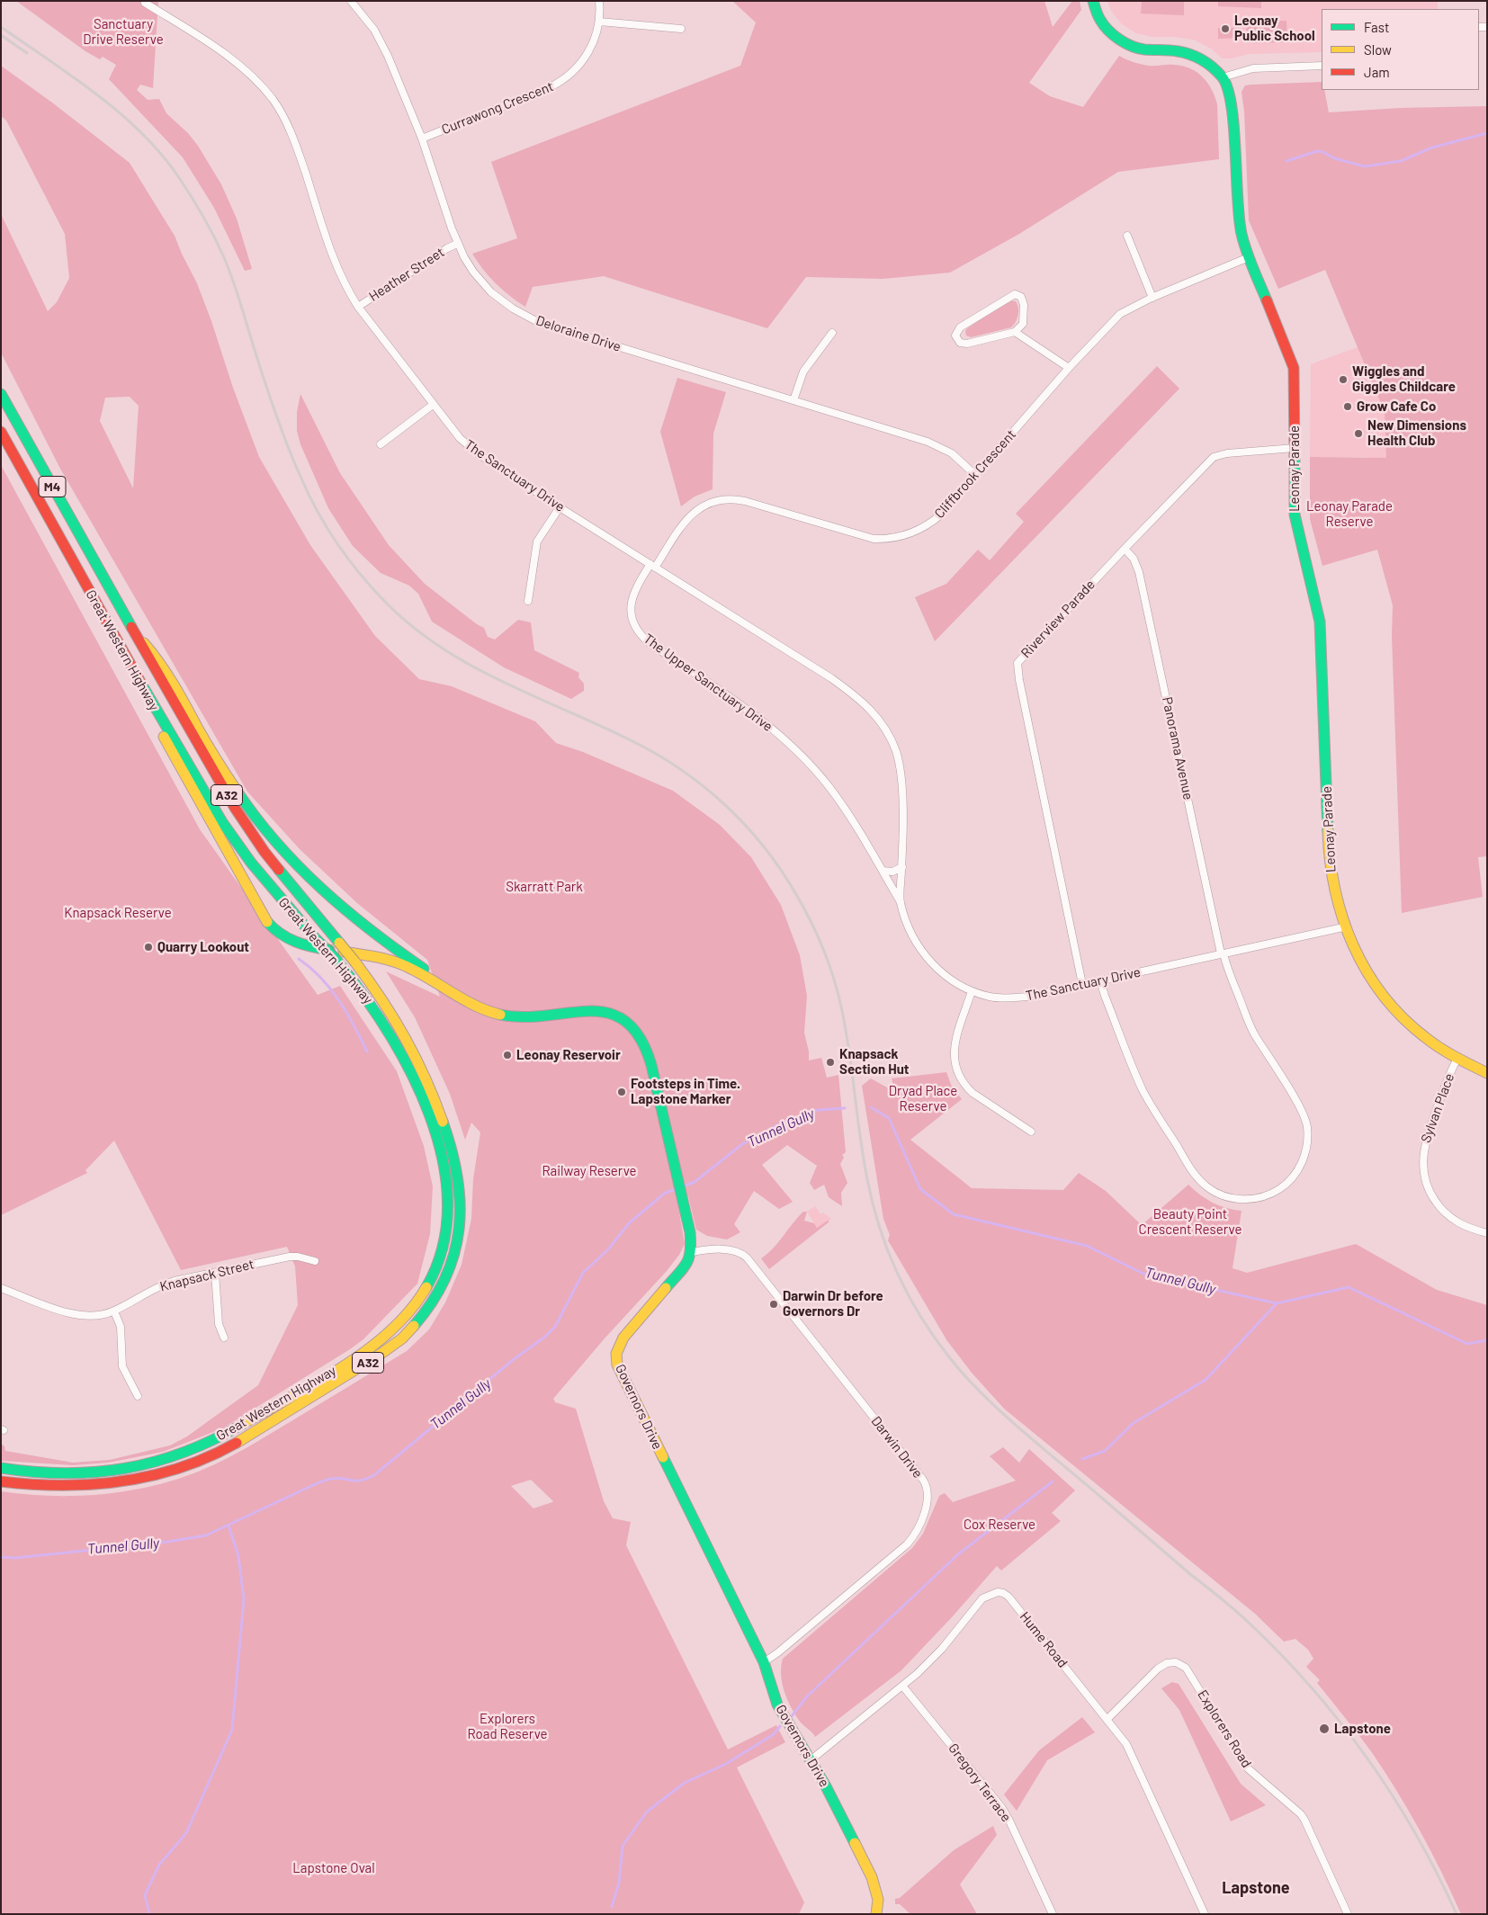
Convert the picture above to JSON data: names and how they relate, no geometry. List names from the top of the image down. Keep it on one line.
{"streets":{"main road":["Leonay Parade","M4","Great Western Highway","A32","Governors Drive"],"street":["Currawong Crescent","Heather Street","Deloraine Drive","Cliffbrook Crescent","The Sanctuary Drive","Riverview Parade","The Upper Sanctuary Drive","Panorama Avenue","Sylvan Place","Knapsack Street","Darwin Drive","Hume Road","Explorers Road","Gregory Terrace"]},"crossings":[["Currawong Crescent","Deloraine Drive"],["Heather Street","Deloraine Drive"],["Heather Street","The Sanctuary Drive"],["Deloraine Drive","Cliffbrook Crescent"],["Leonay Parade","Cliffbrook Crescent"],["Leonay Parade","The Sanctuary Drive"],["Leonay Parade","Riverview Parade"],["Leonay Parade","Sylvan Place"],["Cliffbrook Crescent","The Sanctuary Drive"],["Cliffbrook Crescent","The Upper Sanctuary Drive"],["The Sanctuary Drive","Riverview Parade"],["The Sanctuary Drive","The Upper Sanctuary Drive"],["The Sanctuary Drive","Panorama Avenue"],["M4","Great Western Highway"],["Riverview Parade","Panorama Avenue"],["Governors Drive","Darwin Drive"],["Governors Drive","Hume Road"],["Hume Road","Explorers Road"],["Hume Road","Gregory Terrace"]],"districts":["Lapstone"],"water":["Tunnel Gully"],"parks":["Sanctuary Drive Reserve","Leonay Parade Reserve","Skarratt Park","Knapsack Reserve","Dryad Place Reserve","Railway Reserve","Beauty Point Crescent Reserve","Cox Reserve","Explorers Road Reserve","Lapstone Oval"],"places":["Leonay Public School","Wiggles and Giggles Childcare","Grow Cafe Co","New Dimensions Health Club","Quarry Lookout","Leonay Reservoir","Knapsack Section Hut","Footsteps in Time. Lapstone Marker","Darwin Dr before Governors Dr","Lapstone"],"legend":["Fast","Slow","Jam"]}
